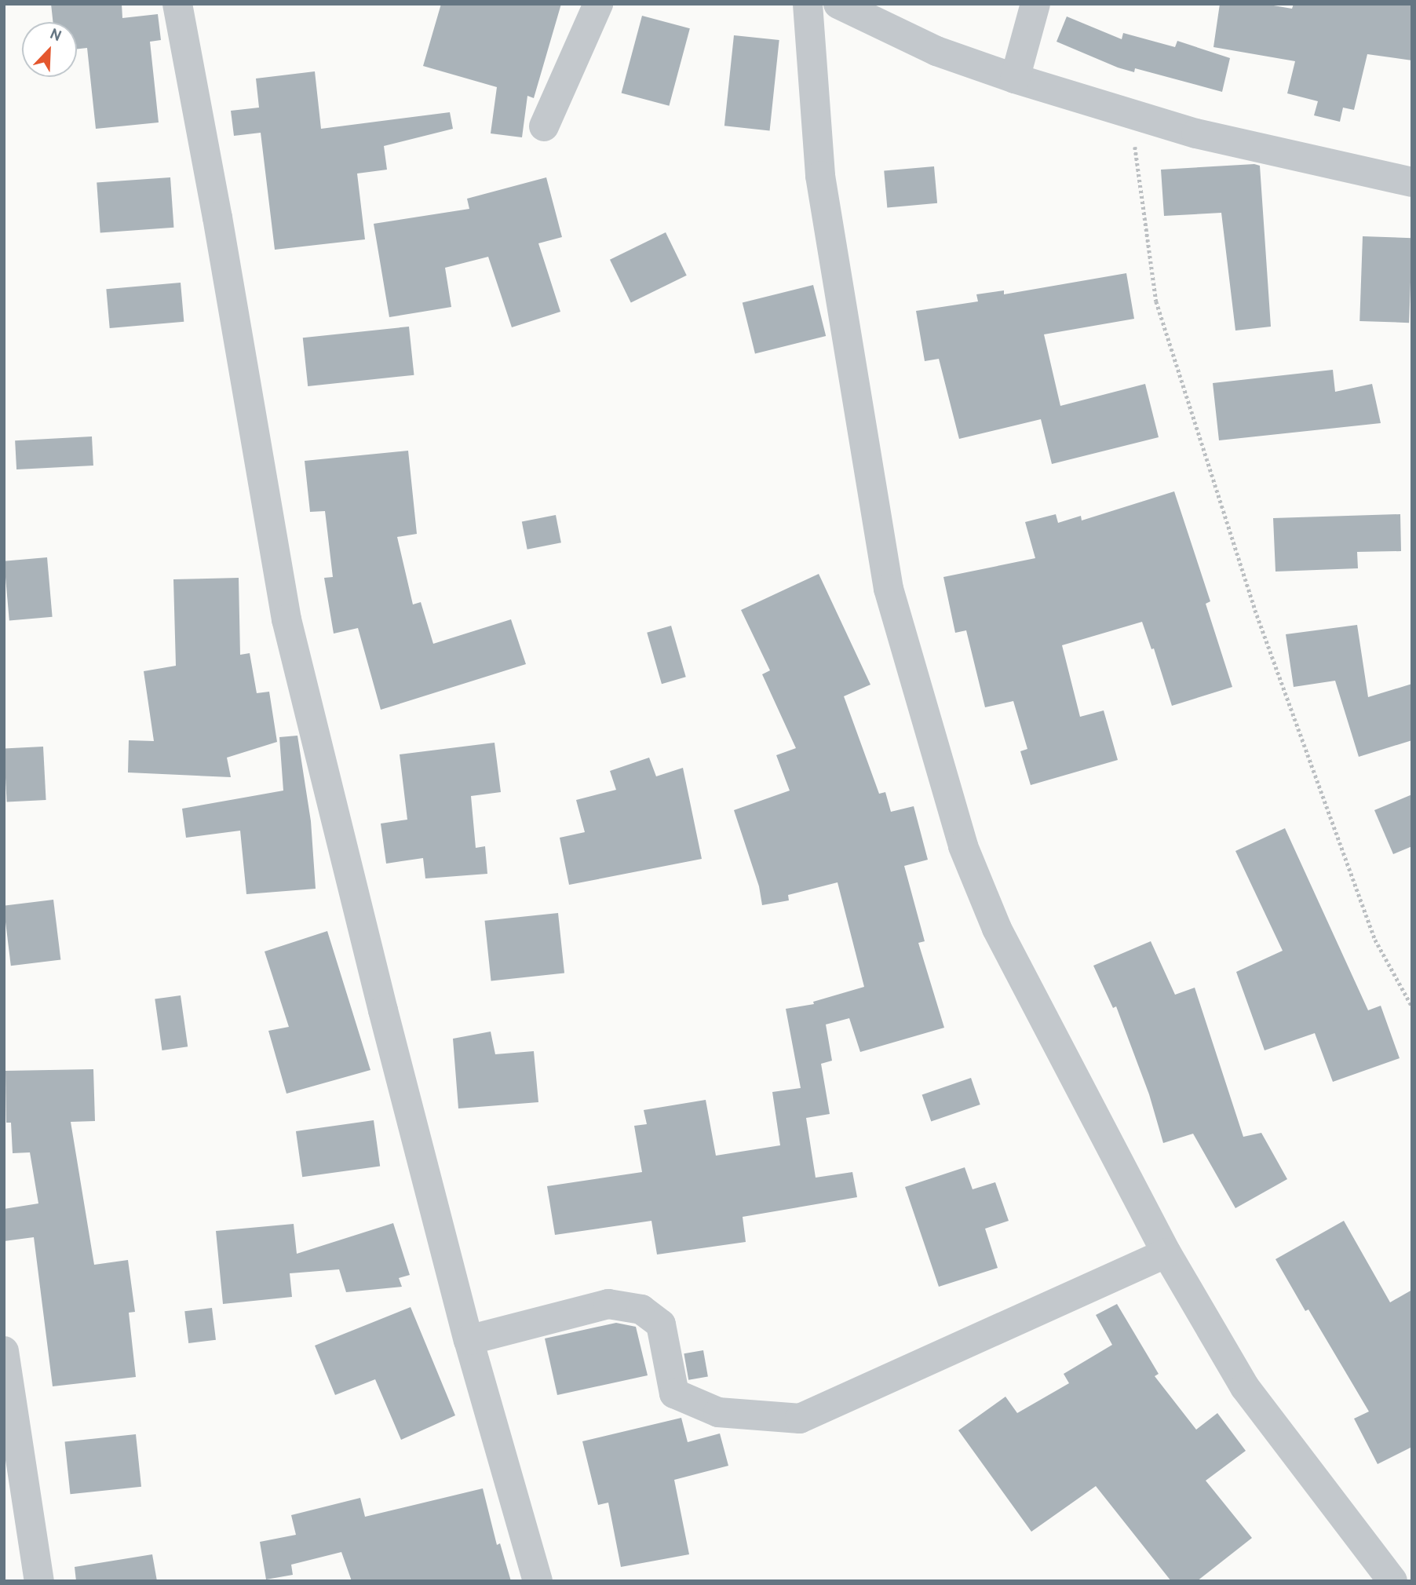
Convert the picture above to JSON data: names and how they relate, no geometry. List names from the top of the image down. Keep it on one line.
{"north":"top right"}
